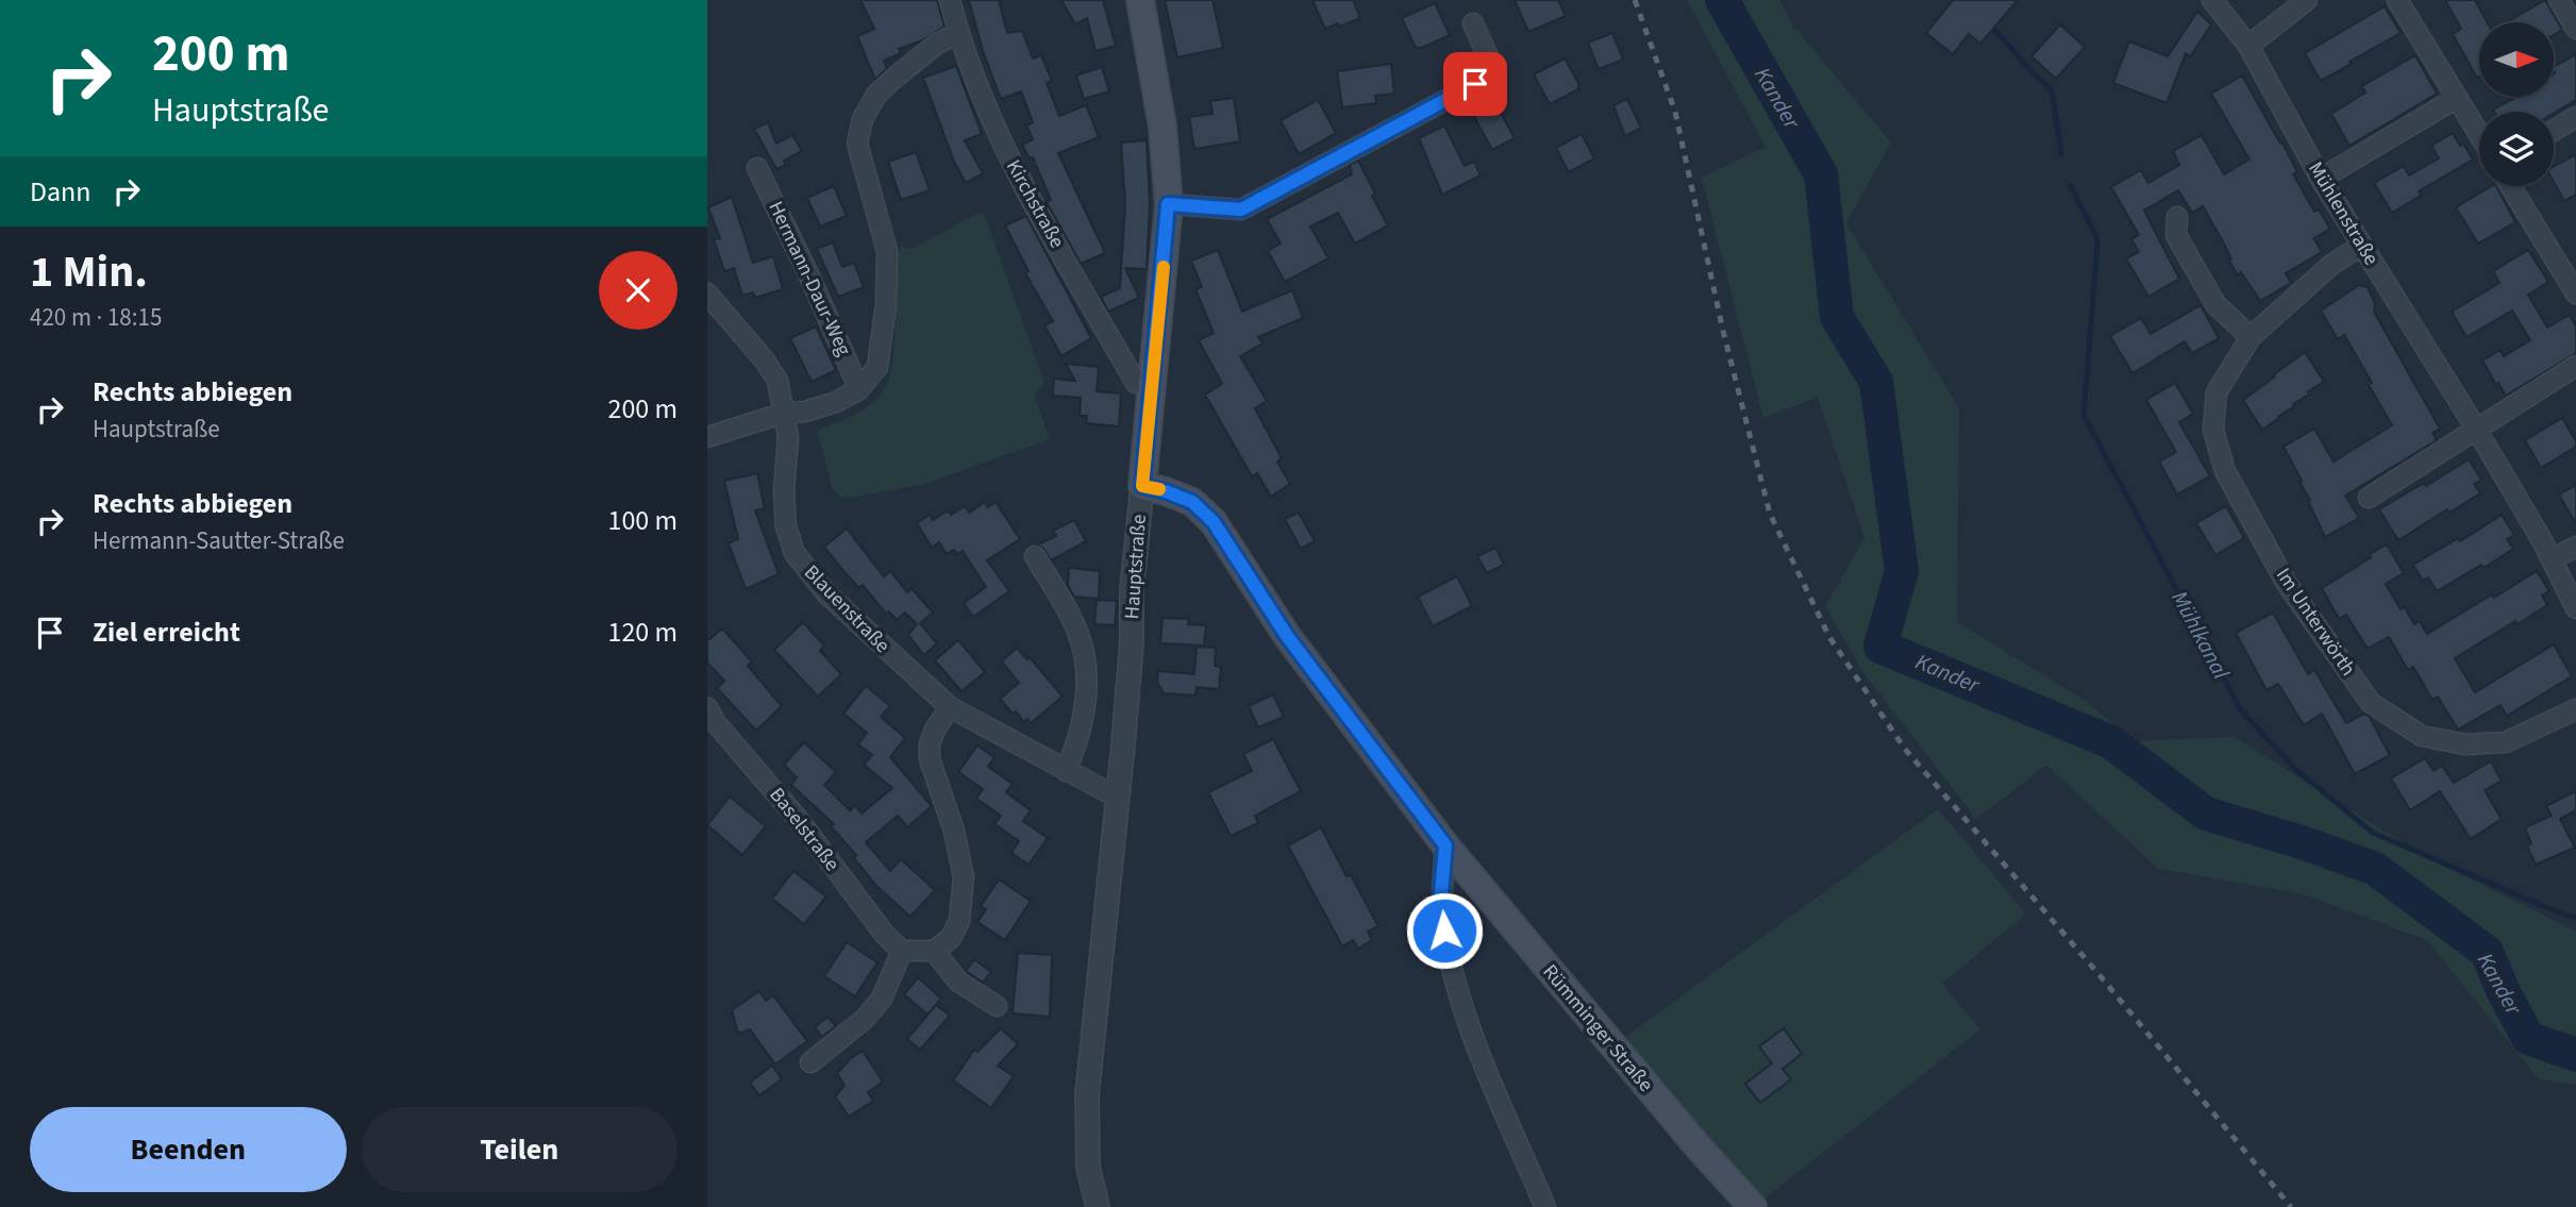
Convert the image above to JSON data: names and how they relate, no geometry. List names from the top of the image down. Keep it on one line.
{"streets":{"main road":["Hauptstraße","Rümminger Straße"],"street":["Kirchstraße","Mühlenstraße","Hermann-Daur-Weg","Blauenstraße","Im Unterwörth","Baselstraße"]},"crossings":[["Kirchstraße","Hermann-Daur-Weg"],["Kirchstraße","Hauptstraße"],["Mühlenstraße","Im Unterwörth"],["Hauptstraße","Blauenstraße"],["Hauptstraße","Rümminger Straße"]],"water":["Kander","Mühlkanal"],"north":"right","page":{"turn":["200 m","Hauptstraße"],"then":"Dann","heading":["1 Min.","420 m · 18:15"],"list":[{"name":"Rechts abbiegen","note":"Hauptstraße","value":"200 m"},{"name":"Rechts abbiegen","note":"Hermann-Sautter-Straße","value":"100 m"},{"name":"Ziel erreicht","value":"120 m"}],"buttons":["Beenden","Teilen"]}}
